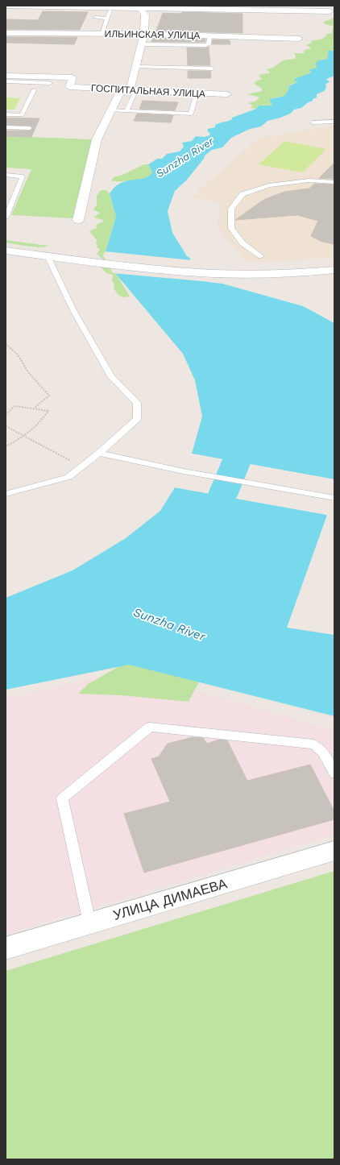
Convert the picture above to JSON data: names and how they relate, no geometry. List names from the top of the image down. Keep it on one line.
{"streets":{"street":["ИЛЬИНСКАЯ УЛИЦА","ГОСПИТАЛЬНАЯ УЛИЦА","УЛИЦА ДИМАЕВА"]},"water":["Sunzha River"]}
